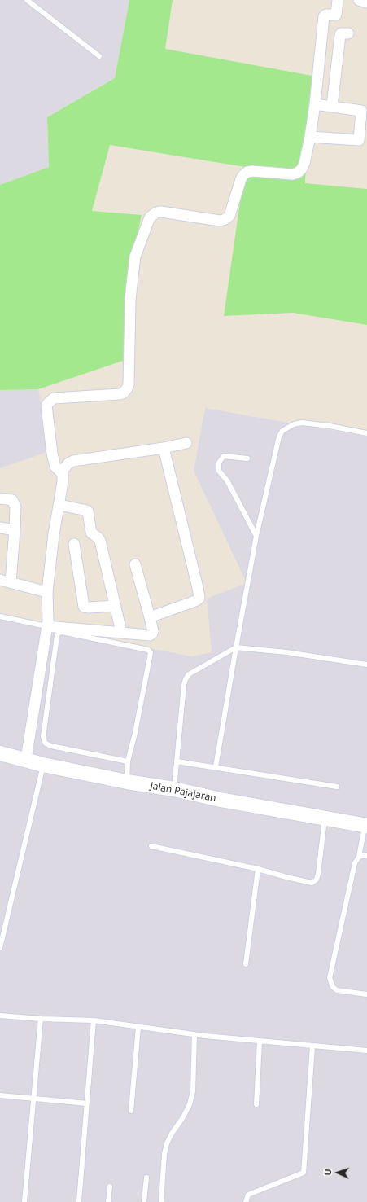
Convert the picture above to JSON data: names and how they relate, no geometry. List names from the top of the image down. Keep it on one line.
{"streets":{"main road":["Jalan Pajajaran"]},"north":"left"}
